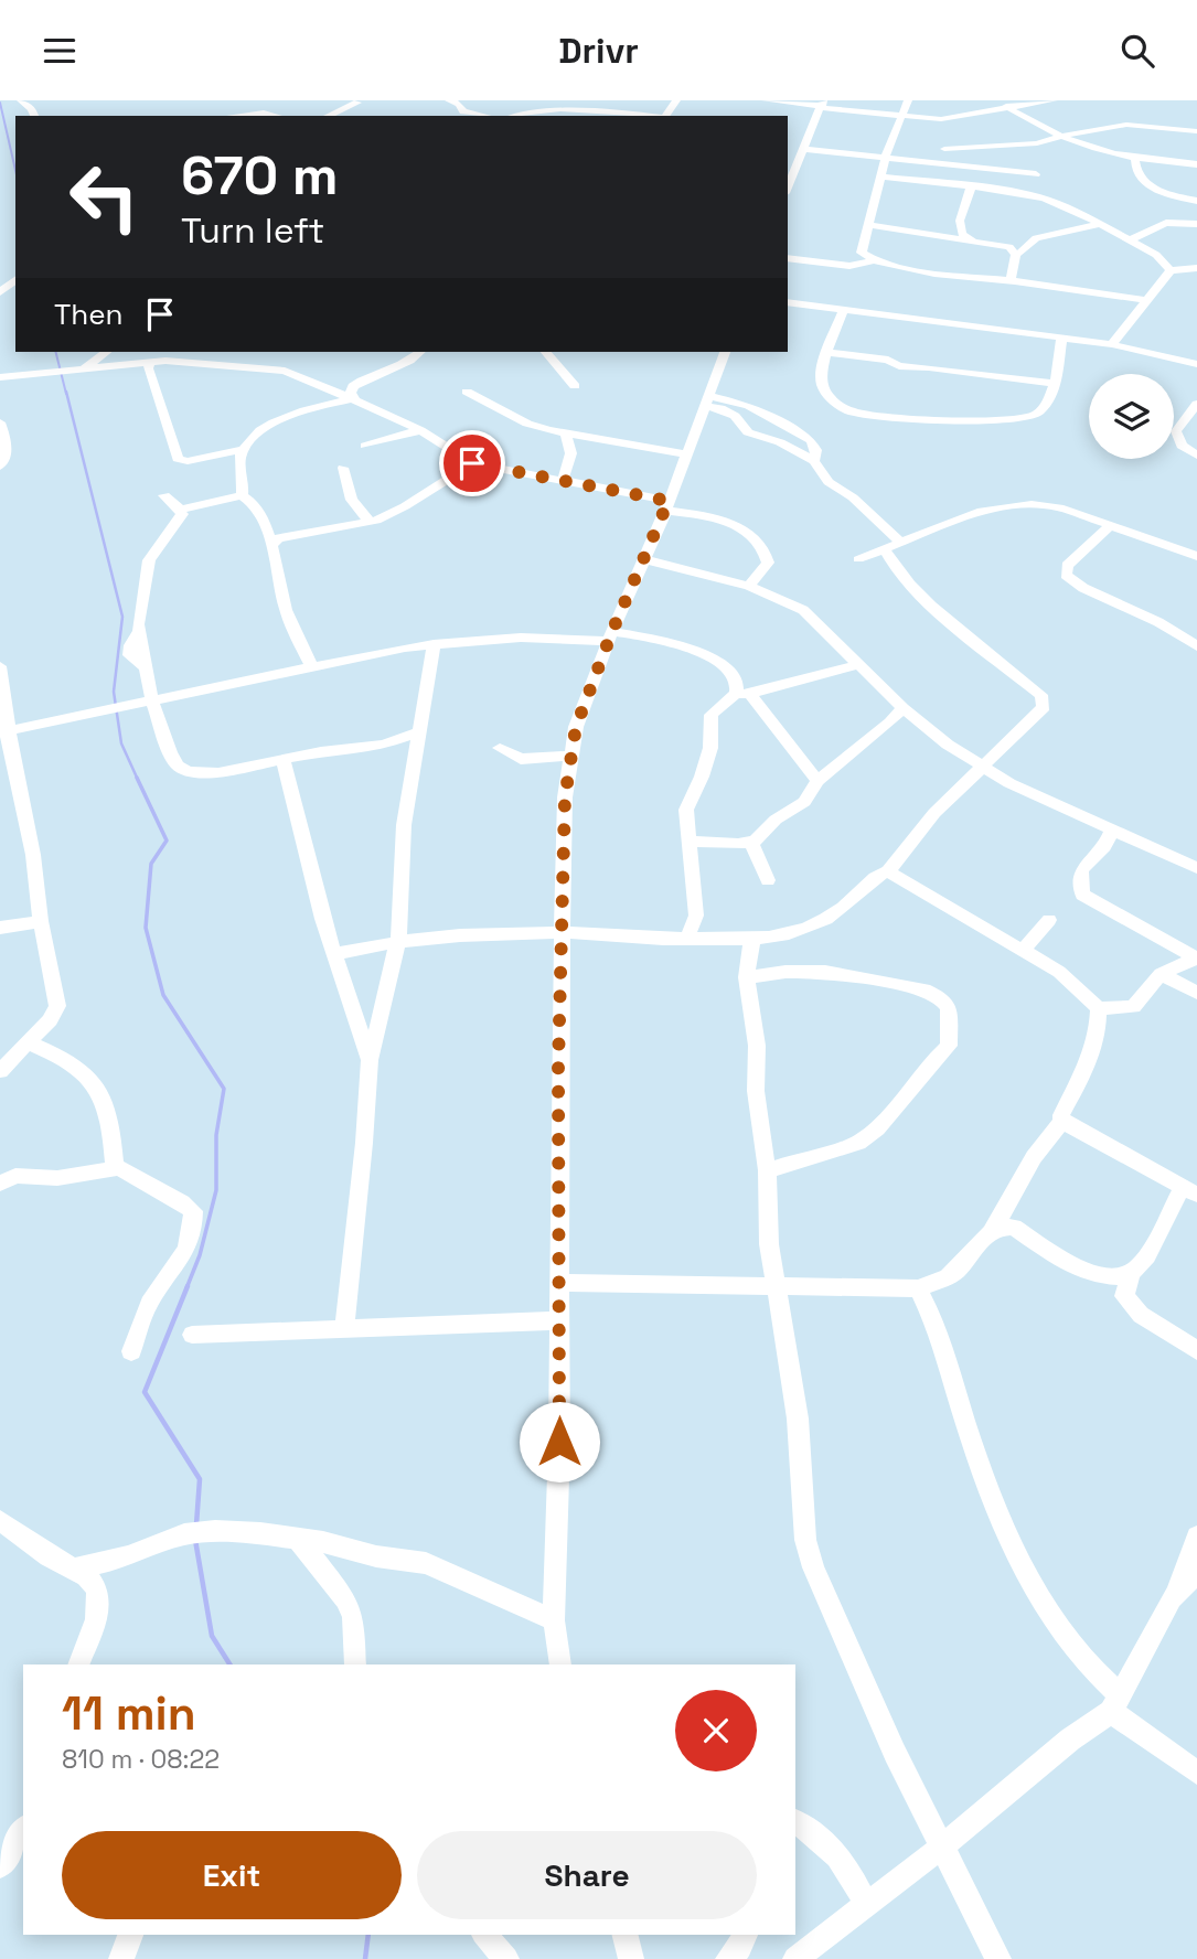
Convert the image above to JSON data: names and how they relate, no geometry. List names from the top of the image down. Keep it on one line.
{"page":{"header":"Drivr","turn":["670 m","Turn left"],"then":"Then","heading":["11 min","810 m · 08:22"],"buttons":["Exit","Share"]}}
